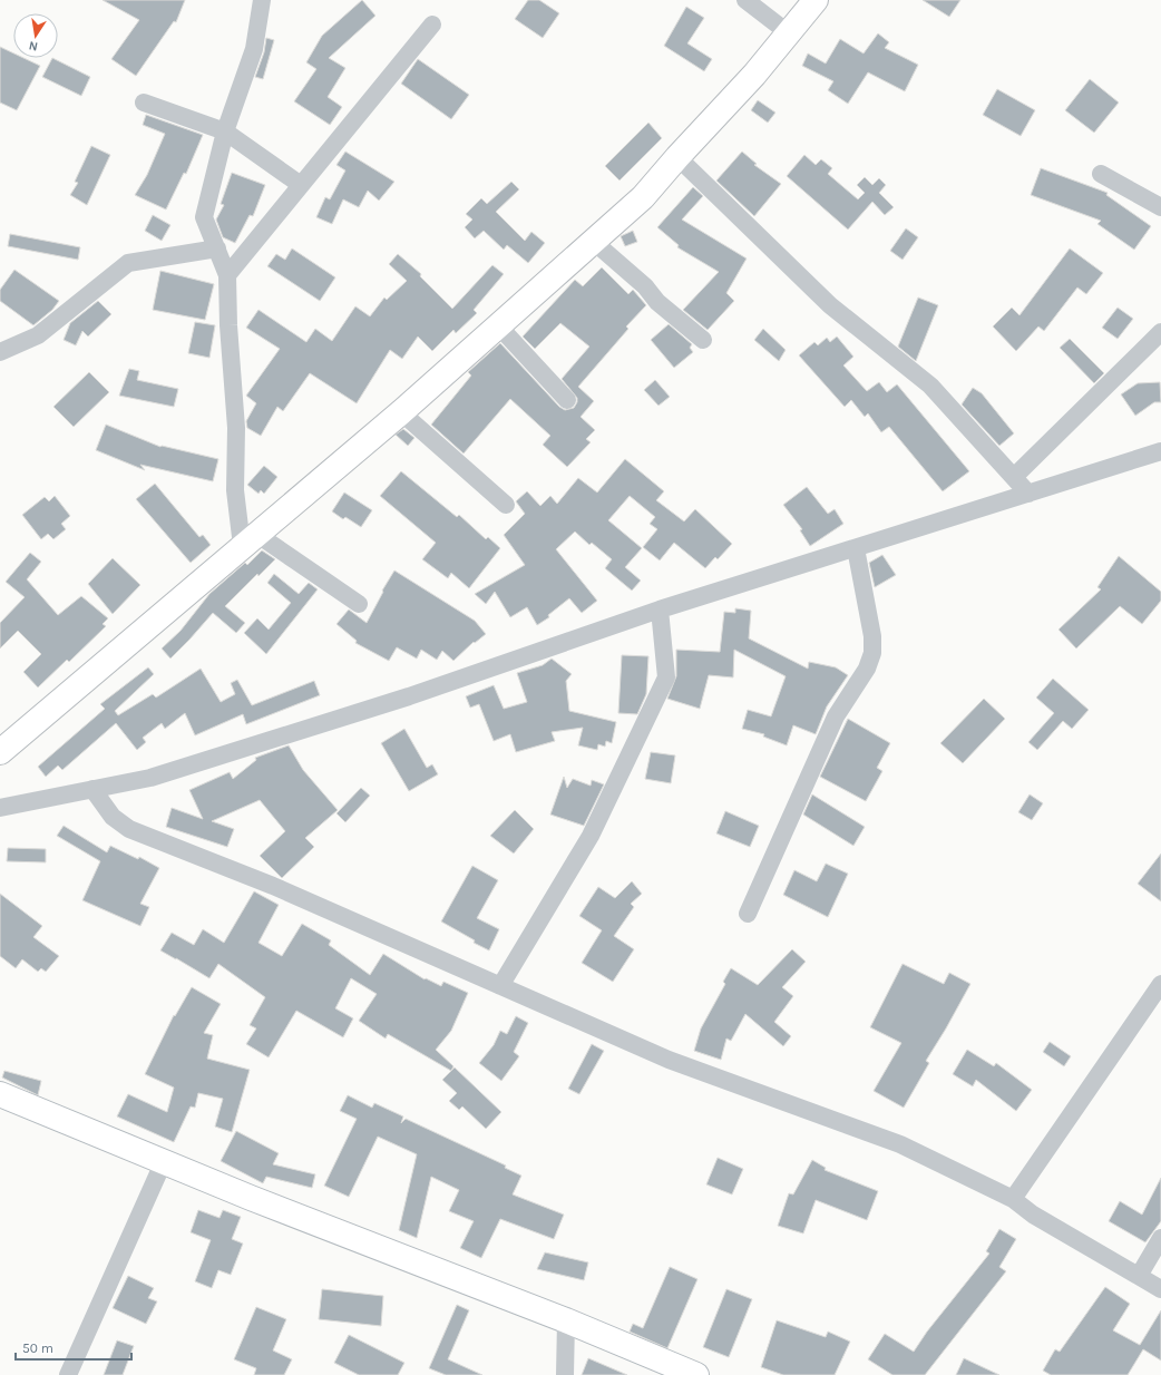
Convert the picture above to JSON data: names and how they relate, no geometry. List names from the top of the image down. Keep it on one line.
{"scale_bar":"50 m","north":"bottom"}
